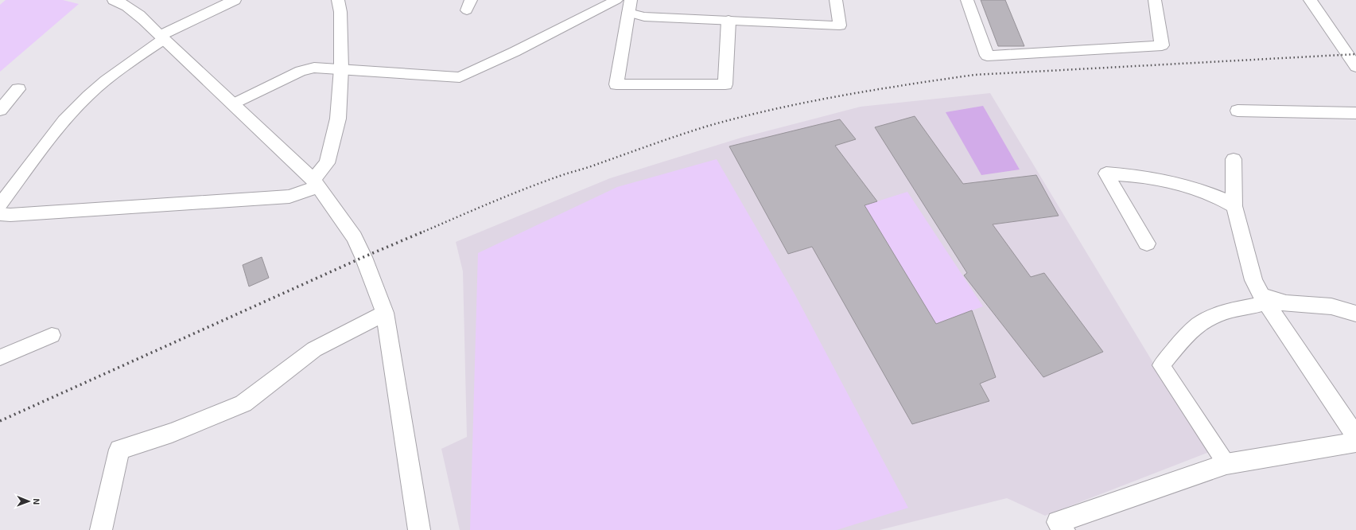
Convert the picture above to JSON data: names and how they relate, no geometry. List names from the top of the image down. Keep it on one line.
{"north":"right"}
